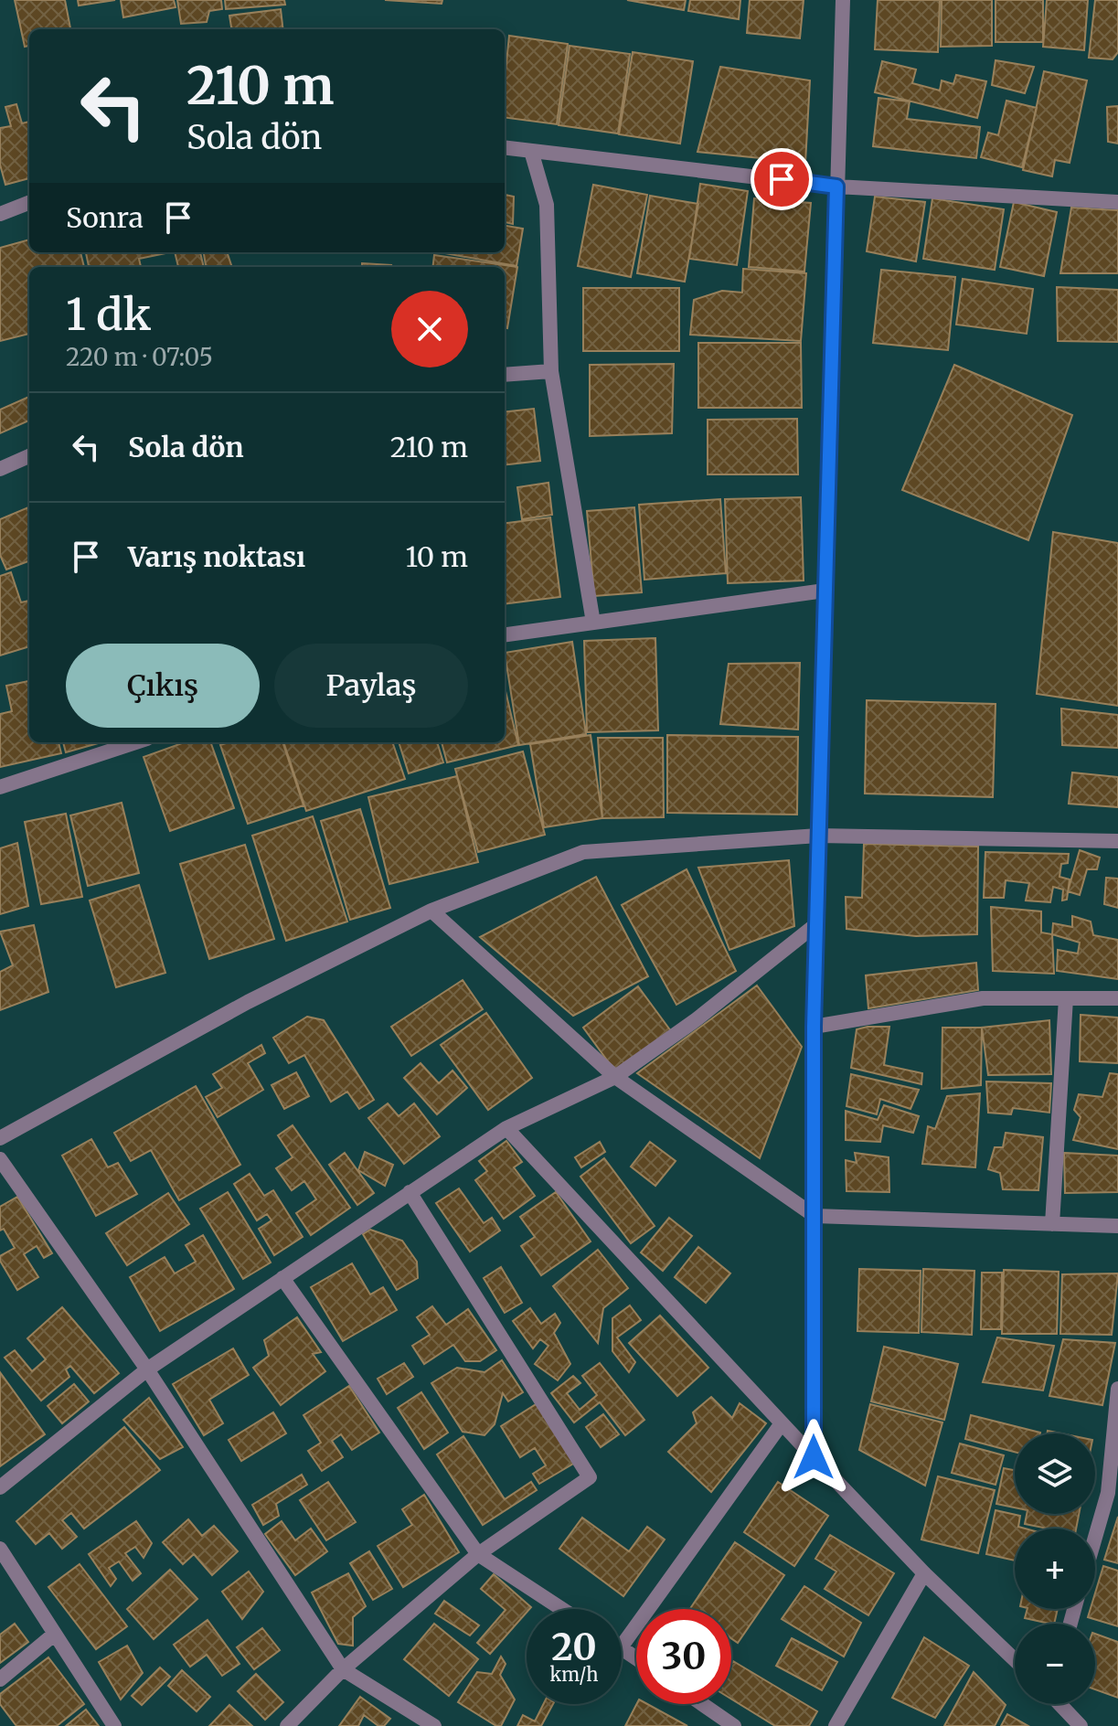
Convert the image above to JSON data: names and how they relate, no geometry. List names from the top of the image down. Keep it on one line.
{"page":{"turn":["210 m","Sola dön"],"then":"Sonra","heading":["1 dk","220 m · 07:05"],"list":[{"name":"Sola dön","value":"210 m"},{"name":"Varış noktası","value":"10 m"}],"buttons":["Çıkış","Paylaş"],"map_buttons":["+","−"],"speed":"20 km/h","limit":"30"}}
